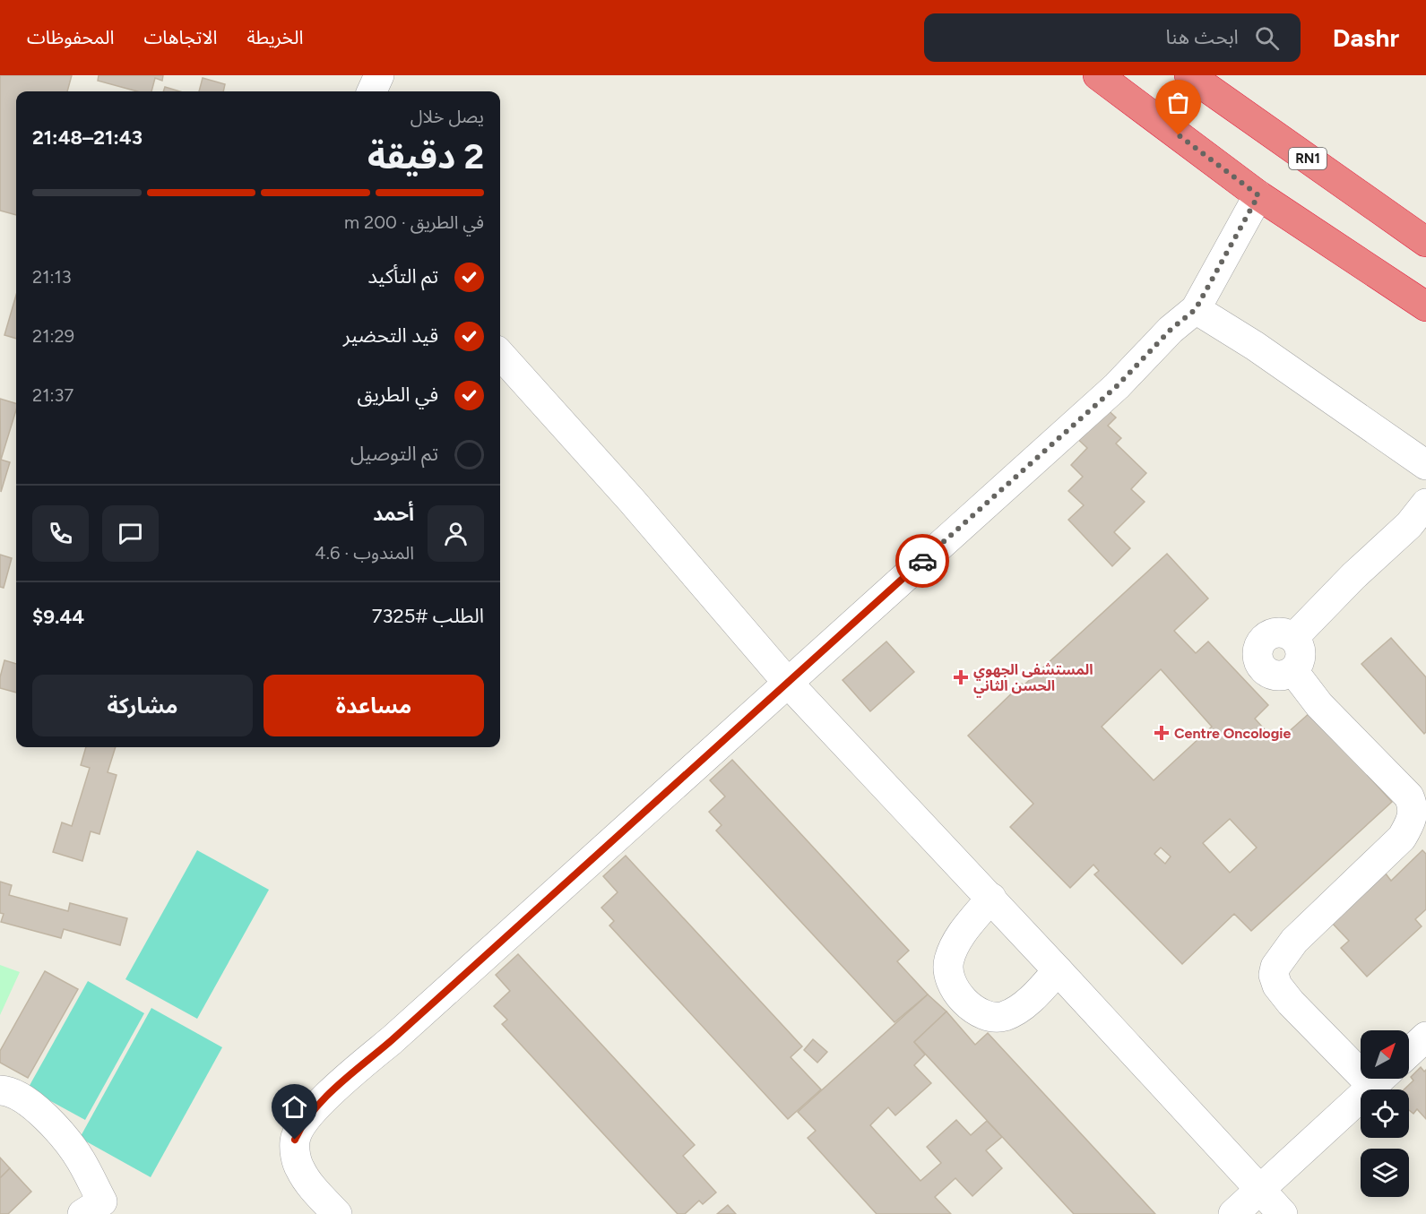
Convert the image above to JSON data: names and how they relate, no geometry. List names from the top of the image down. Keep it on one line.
{"streets":{"highway":["RN1"]},"places":{"health":["المستشفى الجهوي الحسن الثاني","Centre Oncologie"]},"north":"top right","page":{"header":"Dashr","search":"ابحث هنا","nav":["الخريطة","الاتجاهات","المحفوظات"],"heading":["2 دقيقة","يصل خلال","21:43–21:48"],"panel":["أحمد","المندوب · 4.6","الطلب #7325","$9.44"],"bar":"في الطريق · 200 m","list":[["تم التأكيد","21:13"],["قيد التحضير","21:29"],["في الطريق","21:37"],"تم التوصيل"],"buttons":["مساعدة","مشاركة"]}}
